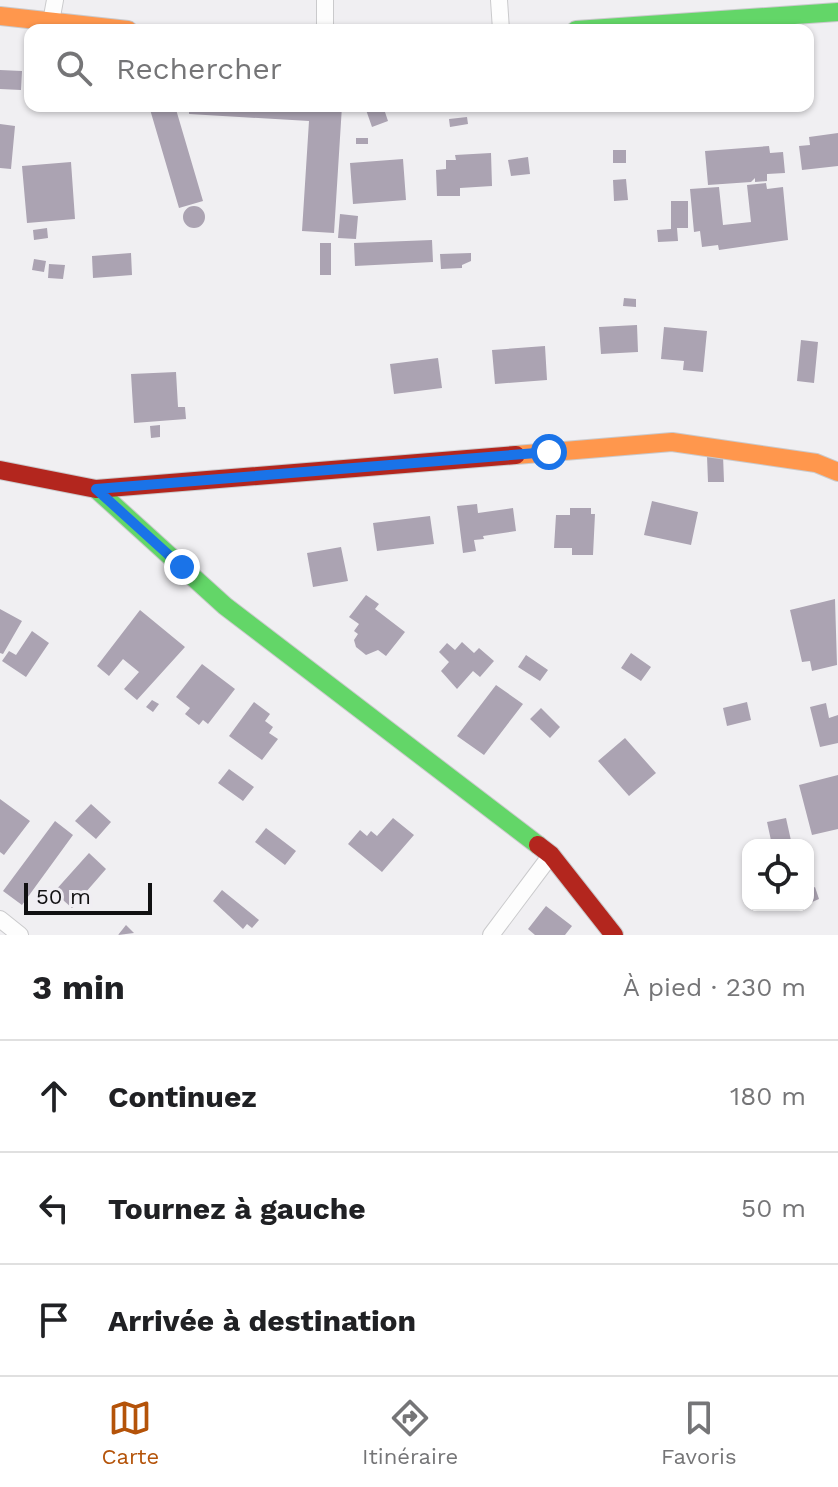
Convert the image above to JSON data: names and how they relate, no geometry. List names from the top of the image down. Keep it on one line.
{"scale_bar":"50 m","page":{"search":"Rechercher","scale":"50 m","heading":["3 min","À pied · 230 m"],"list":[["Continuez","180 m"],["Tournez à gauche","50 m"],"Arrivée à destination"],"nav":["Carte","Itinéraire","Favoris"]}}
